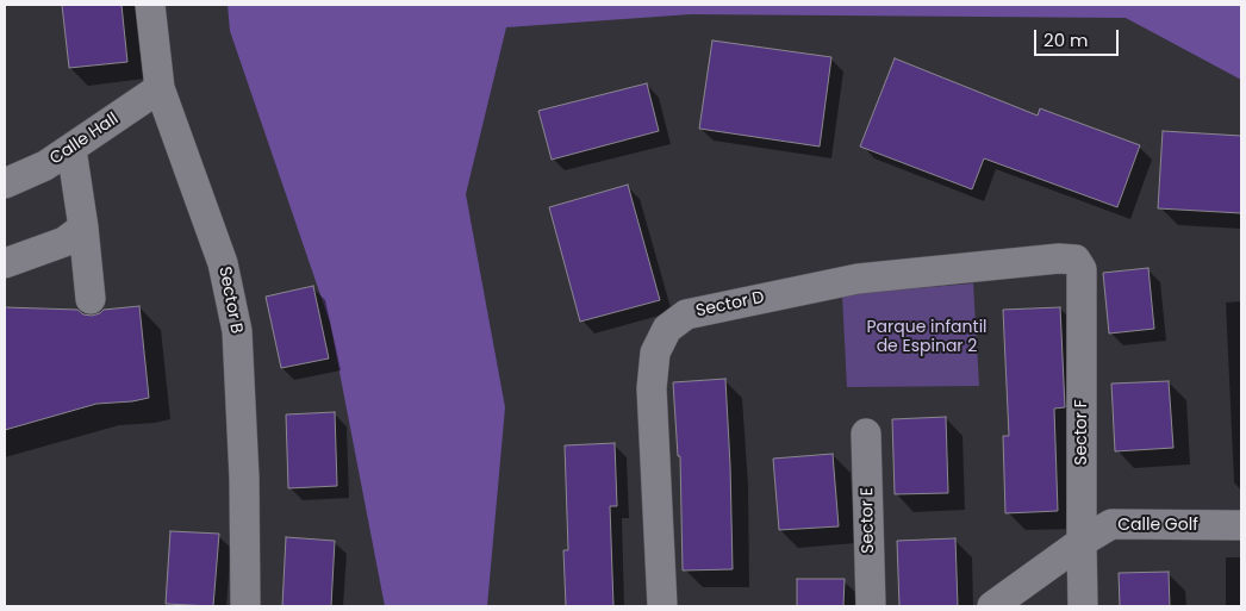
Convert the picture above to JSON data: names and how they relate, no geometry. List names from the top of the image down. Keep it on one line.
{"streets":{"street":["Calle Hall","Sector B","Sector D","Sector F","Sector E","Calle Golf"]},"crossings":[["Calle Hall","Sector B"],["Sector D","Sector F"],["Sector F","Calle Golf"]],"parks":["Parque infantil de Espinar 2"],"scale_bar":"20 m"}
